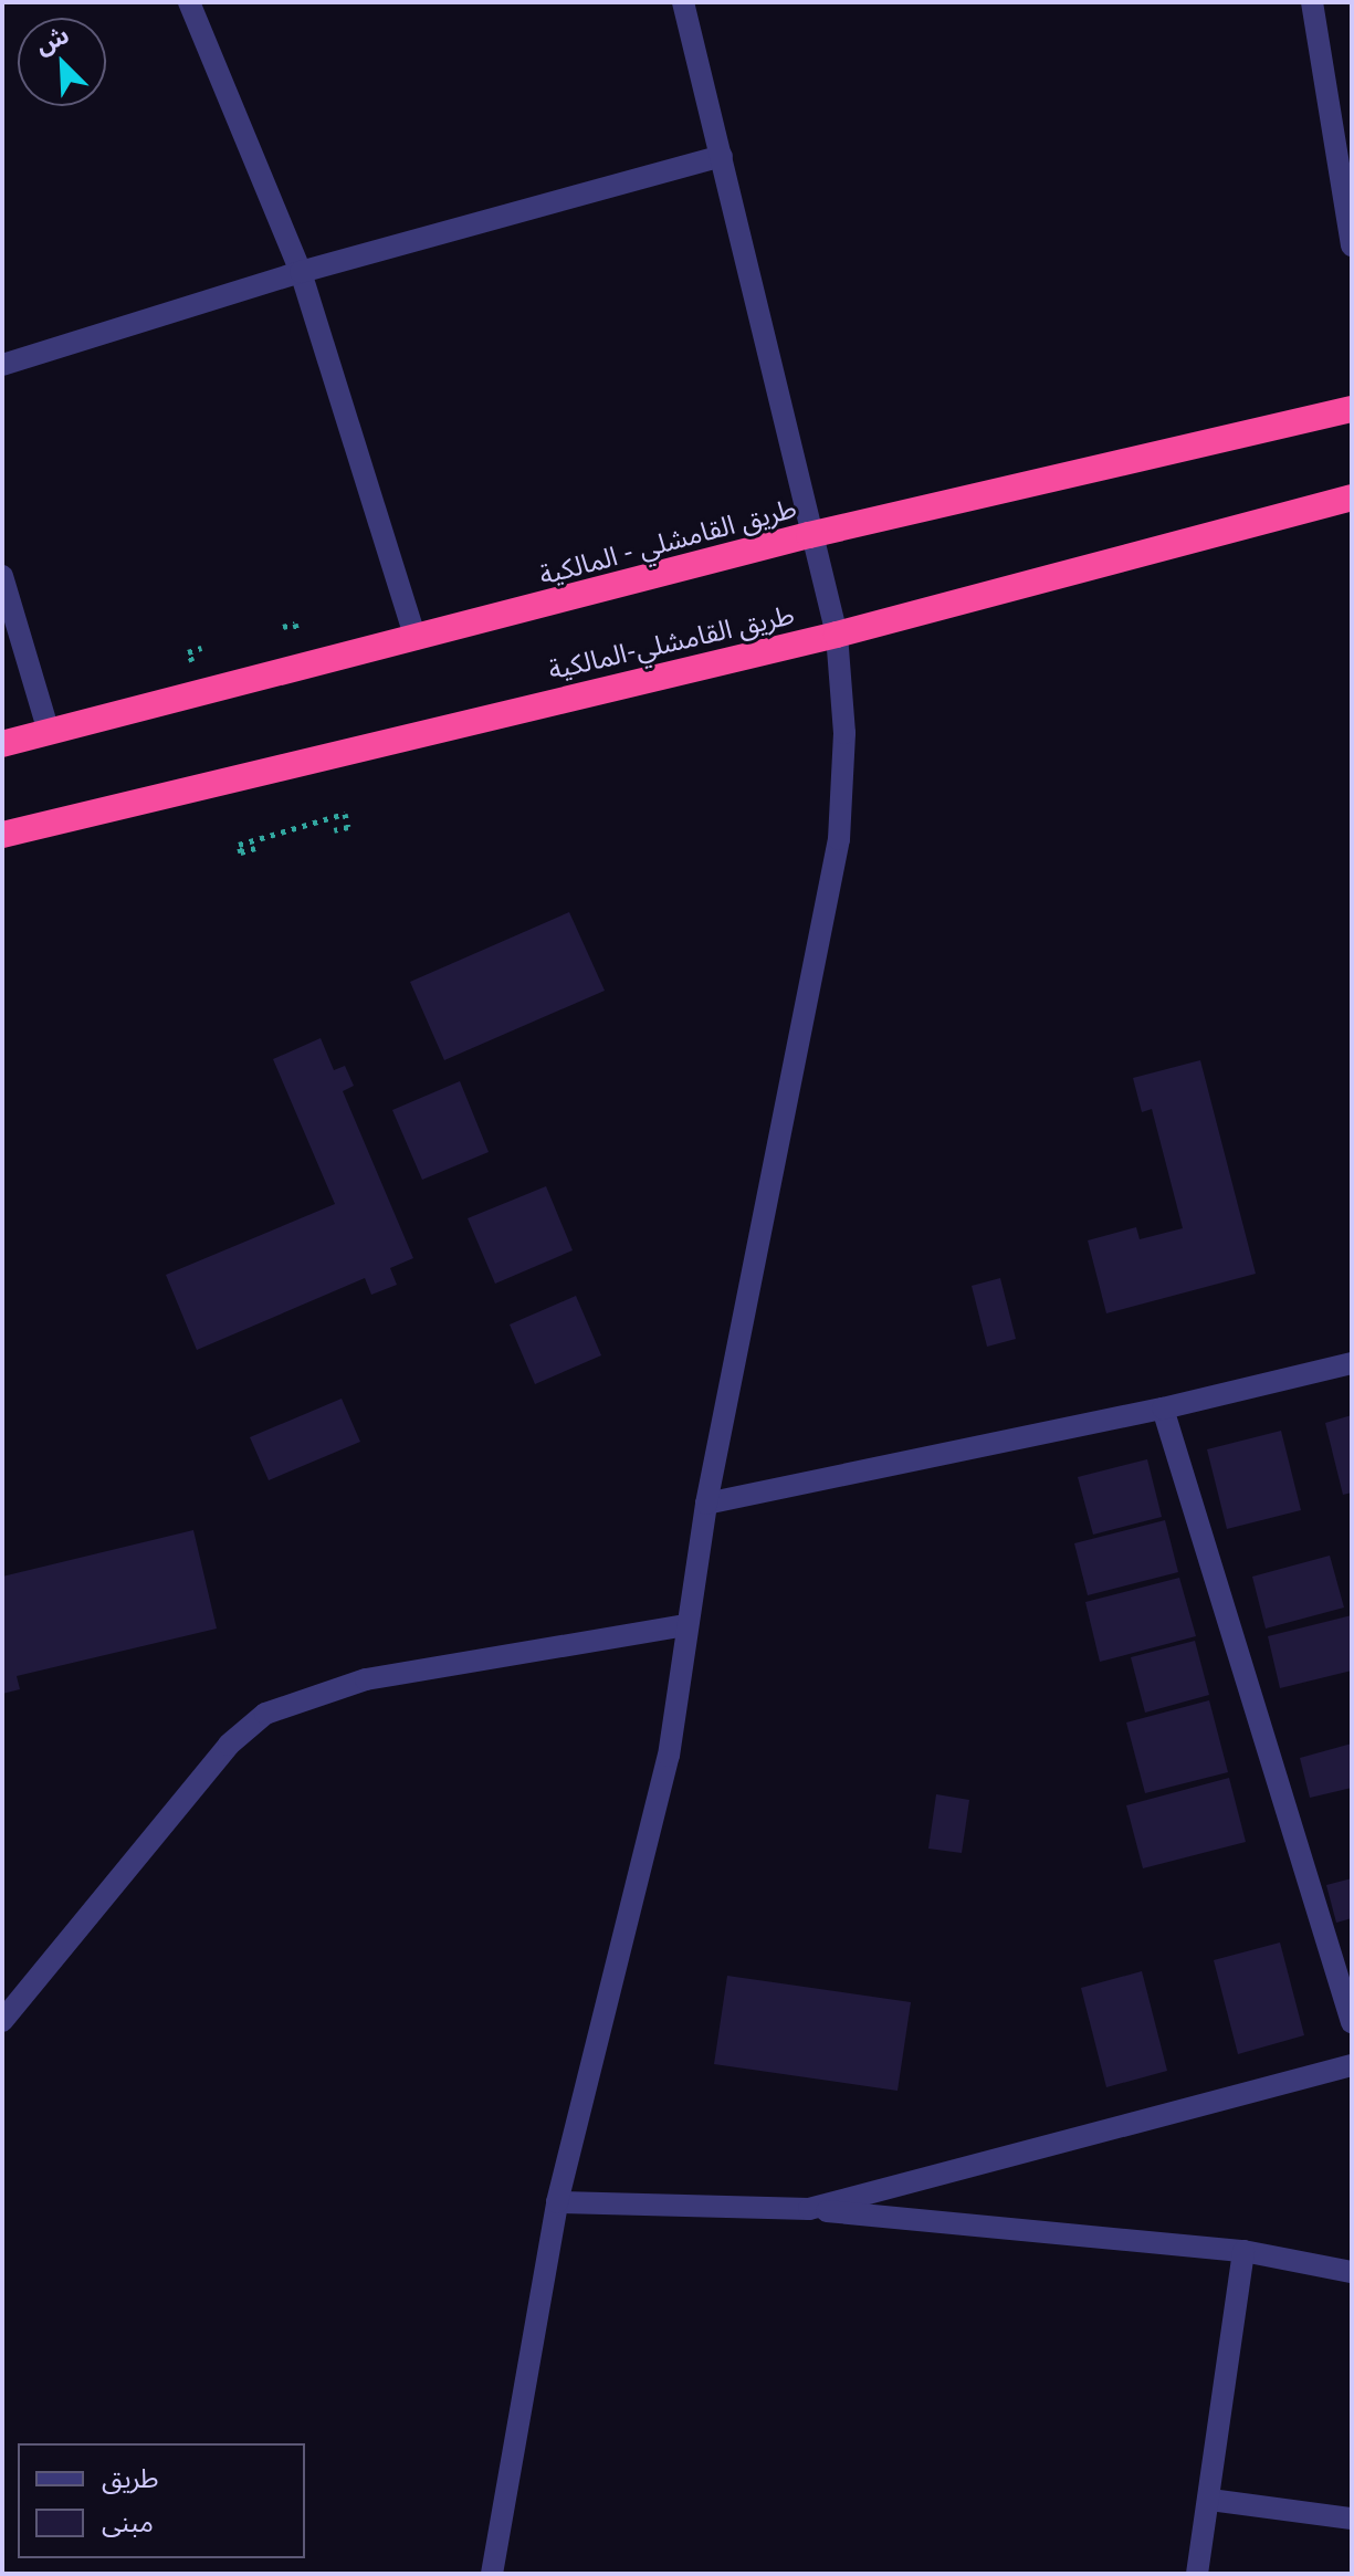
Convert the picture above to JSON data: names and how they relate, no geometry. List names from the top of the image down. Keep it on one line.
{"streets":{"highway":["طريق القامشلي - المالكية","طريق القامشلي-المالكية"]},"legend":["طريق","مبنى"],"north":"top left"}
